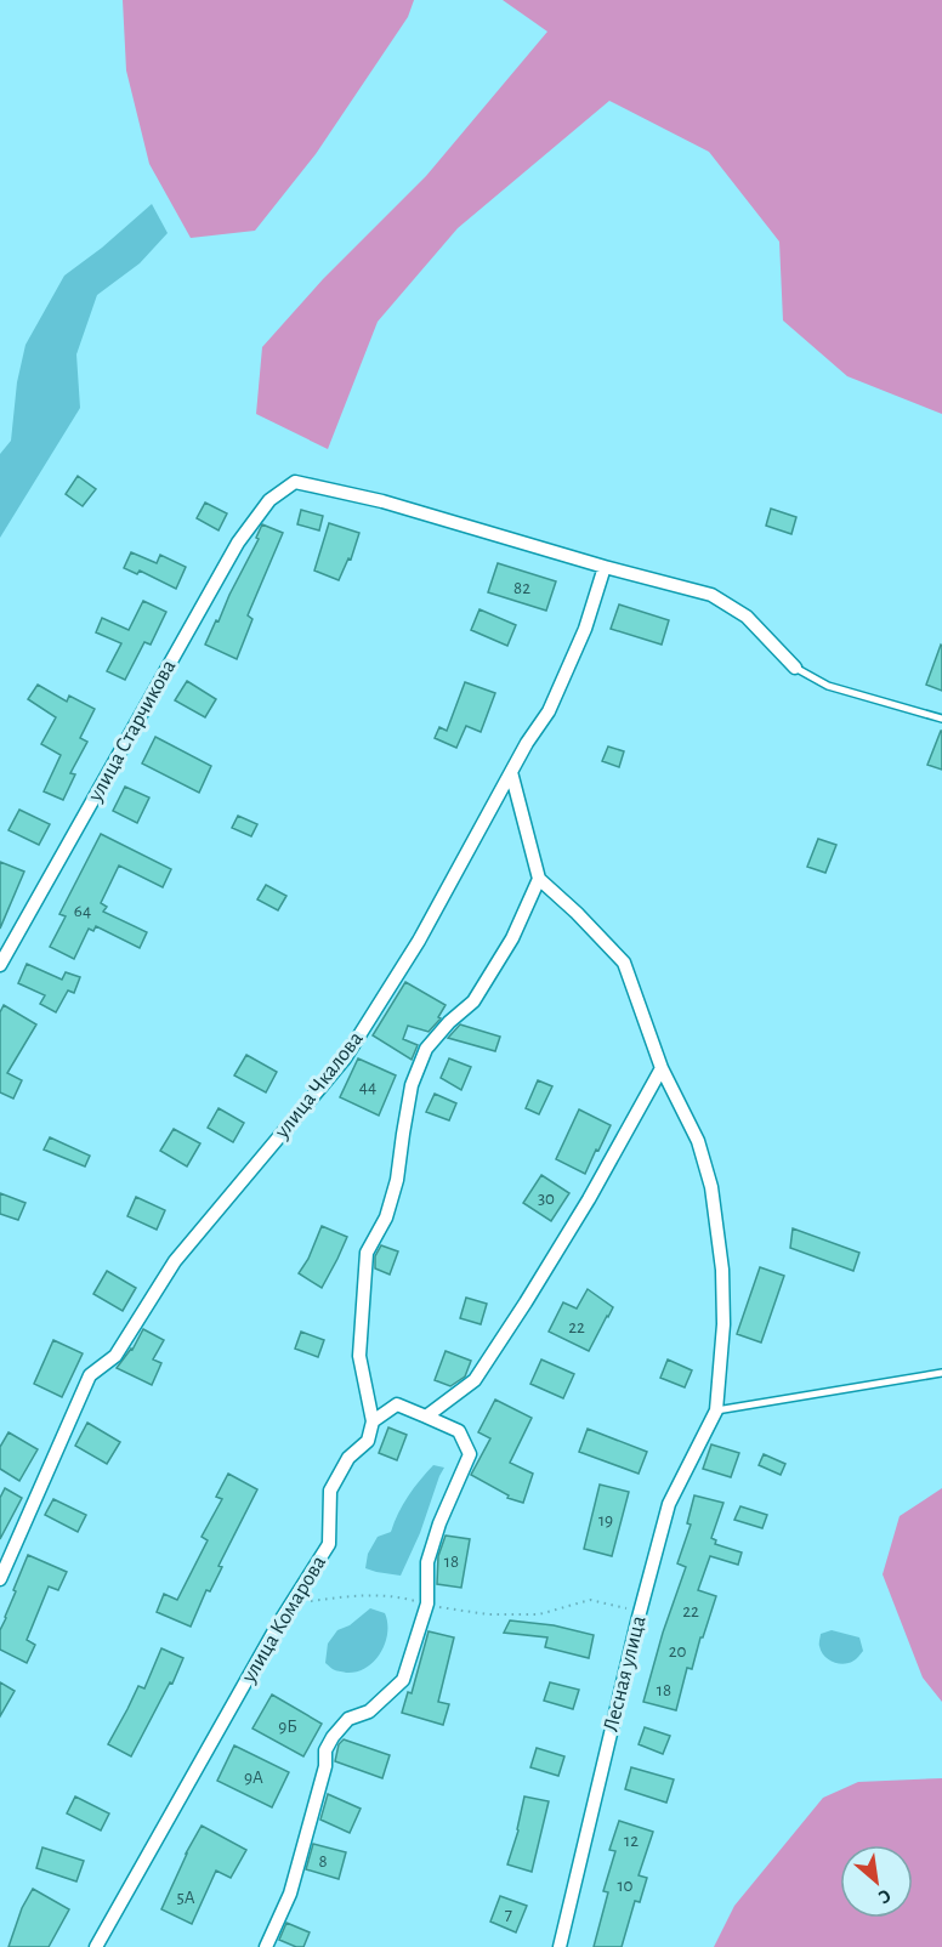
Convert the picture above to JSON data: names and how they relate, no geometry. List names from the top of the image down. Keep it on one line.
{"streets":{"street":["улица Старчикова","улица Чкалова","улица Комарова","Лесная улица"]},"crossings":[["улица Старчикова","улица Чкалова"]],"house_numbers":["82","64","44","30","22","19","18","22","20","18","9Б","9А","12","8","10","5А","7"],"north":"bottom right"}
